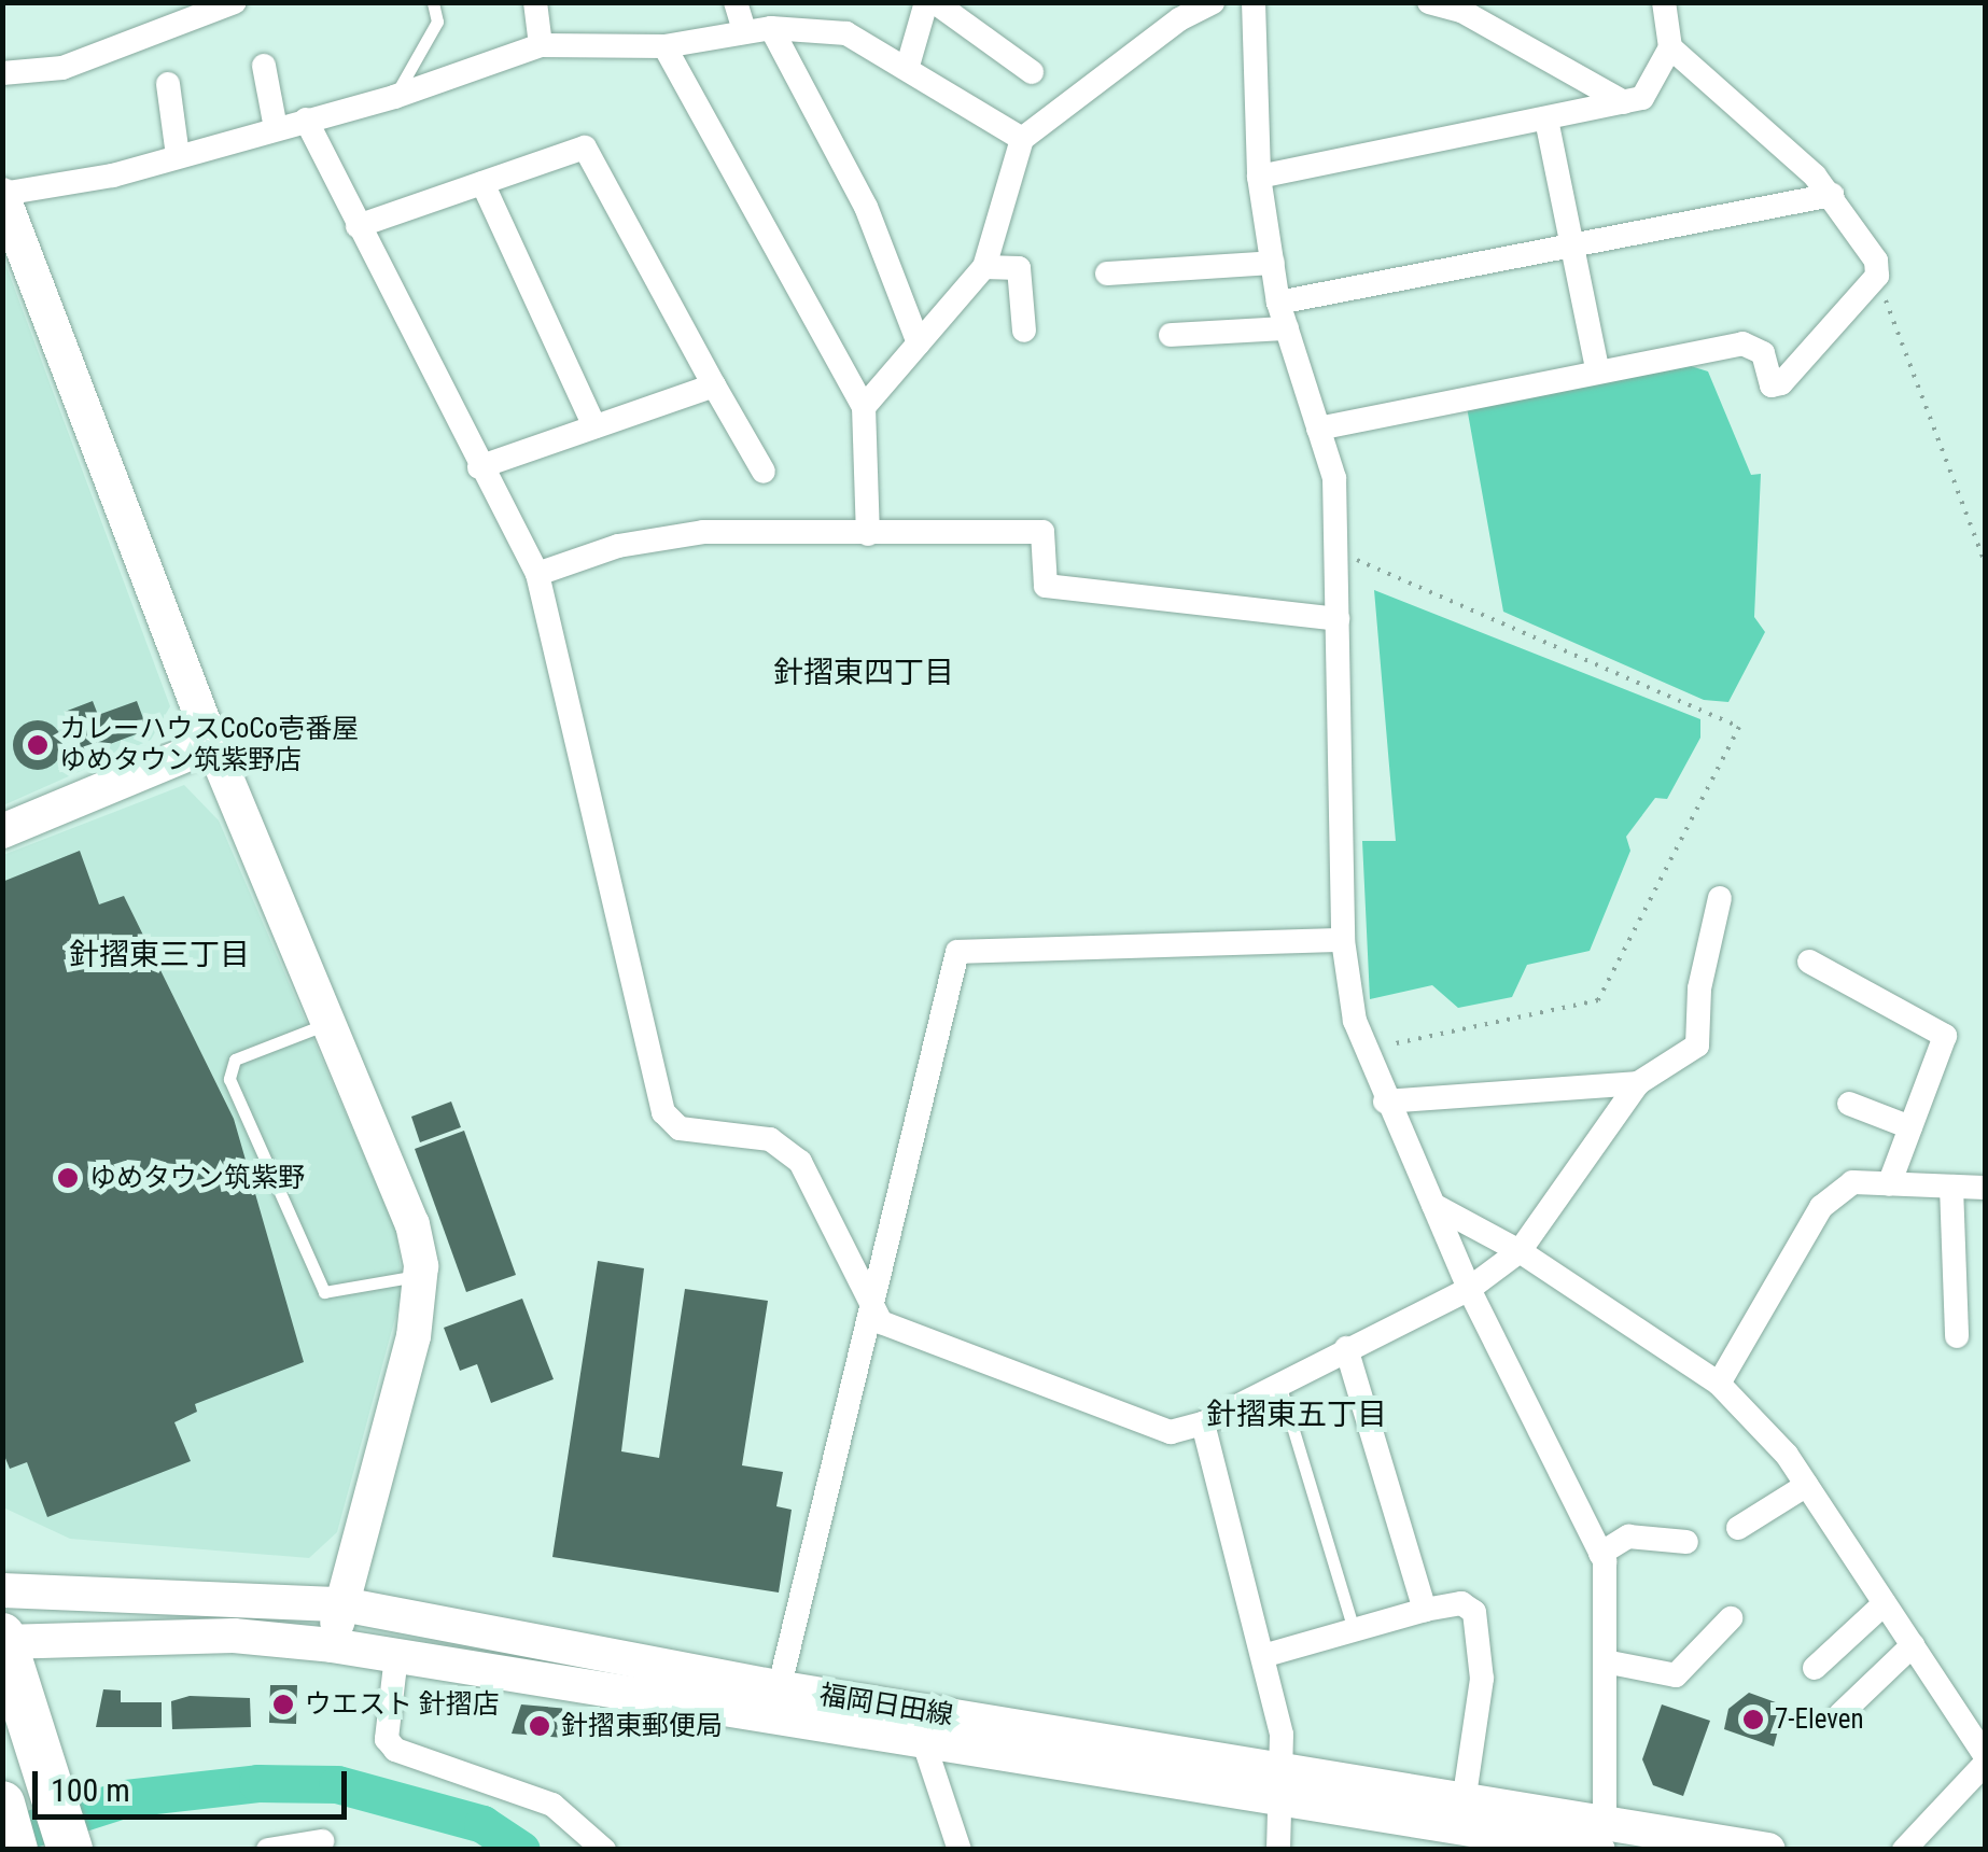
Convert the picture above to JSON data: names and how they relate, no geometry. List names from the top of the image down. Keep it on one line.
{"streets":{"main road":["福岡日田線"]},"districts":["針摺東四丁目","針摺東三丁目","針摺東五丁目"],"places":["カレーハウスCoCo壱番屋 ゆめタウン筑紫野店","ゆめタウン筑紫野","ウエスト 針摺店","7-Eleven","針摺東郵便局"],"scale_bar":"100 m"}
